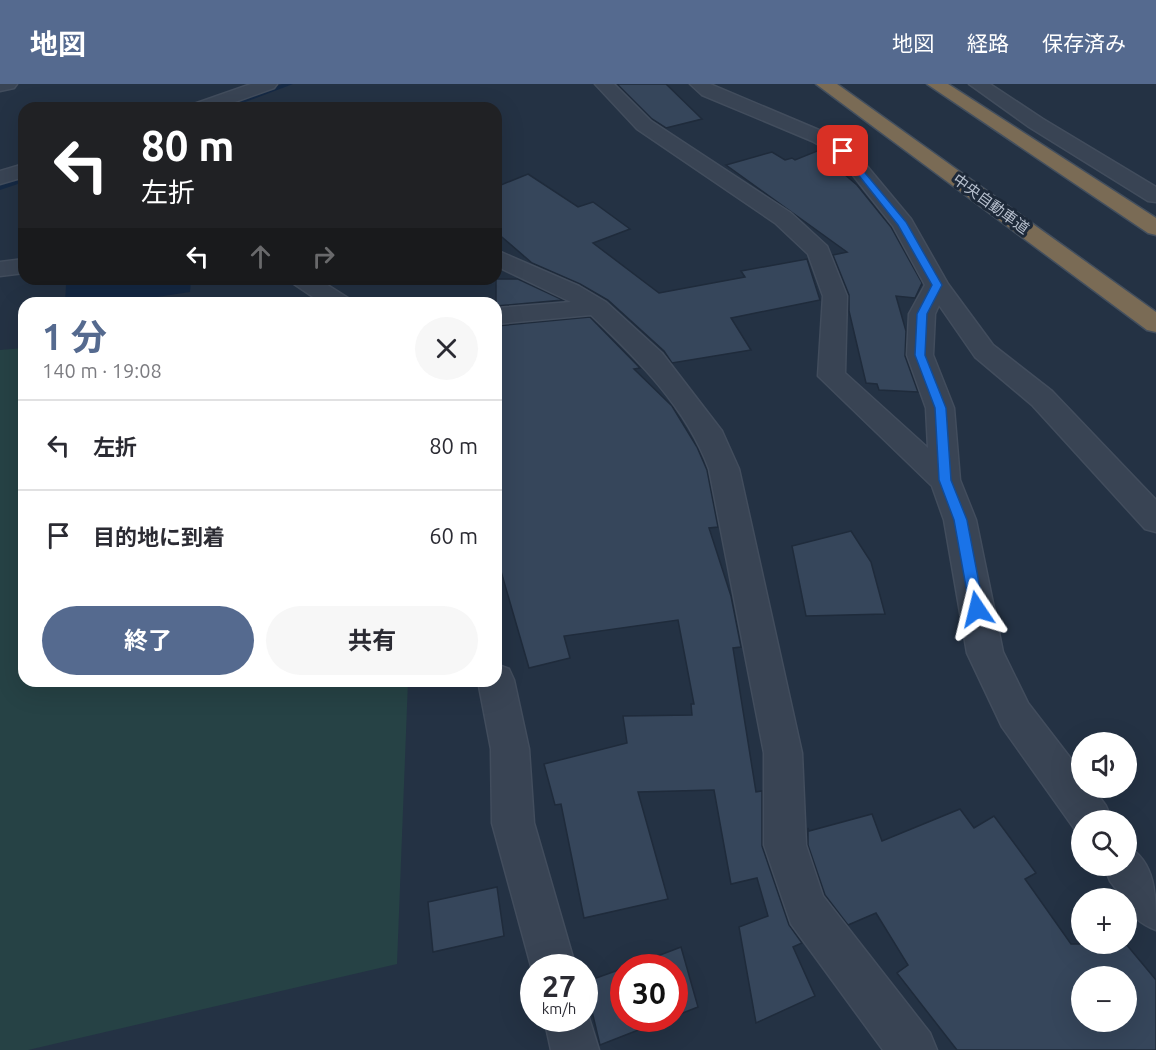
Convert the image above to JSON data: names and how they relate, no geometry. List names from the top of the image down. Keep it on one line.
{"streets":{"highway":["中央自動車道"]},"page":{"header":"地図","nav":["地図","経路","保存済み"],"turn":["80 m","左折"],"heading":["1 分","140 m · 19:08"],"list":[{"name":"左折","value":"80 m"},{"name":"目的地に到着","value":"60 m"}],"buttons":["終了","共有"],"map_buttons":["+","−"],"speed":"27 km/h","limit":"30"}}
